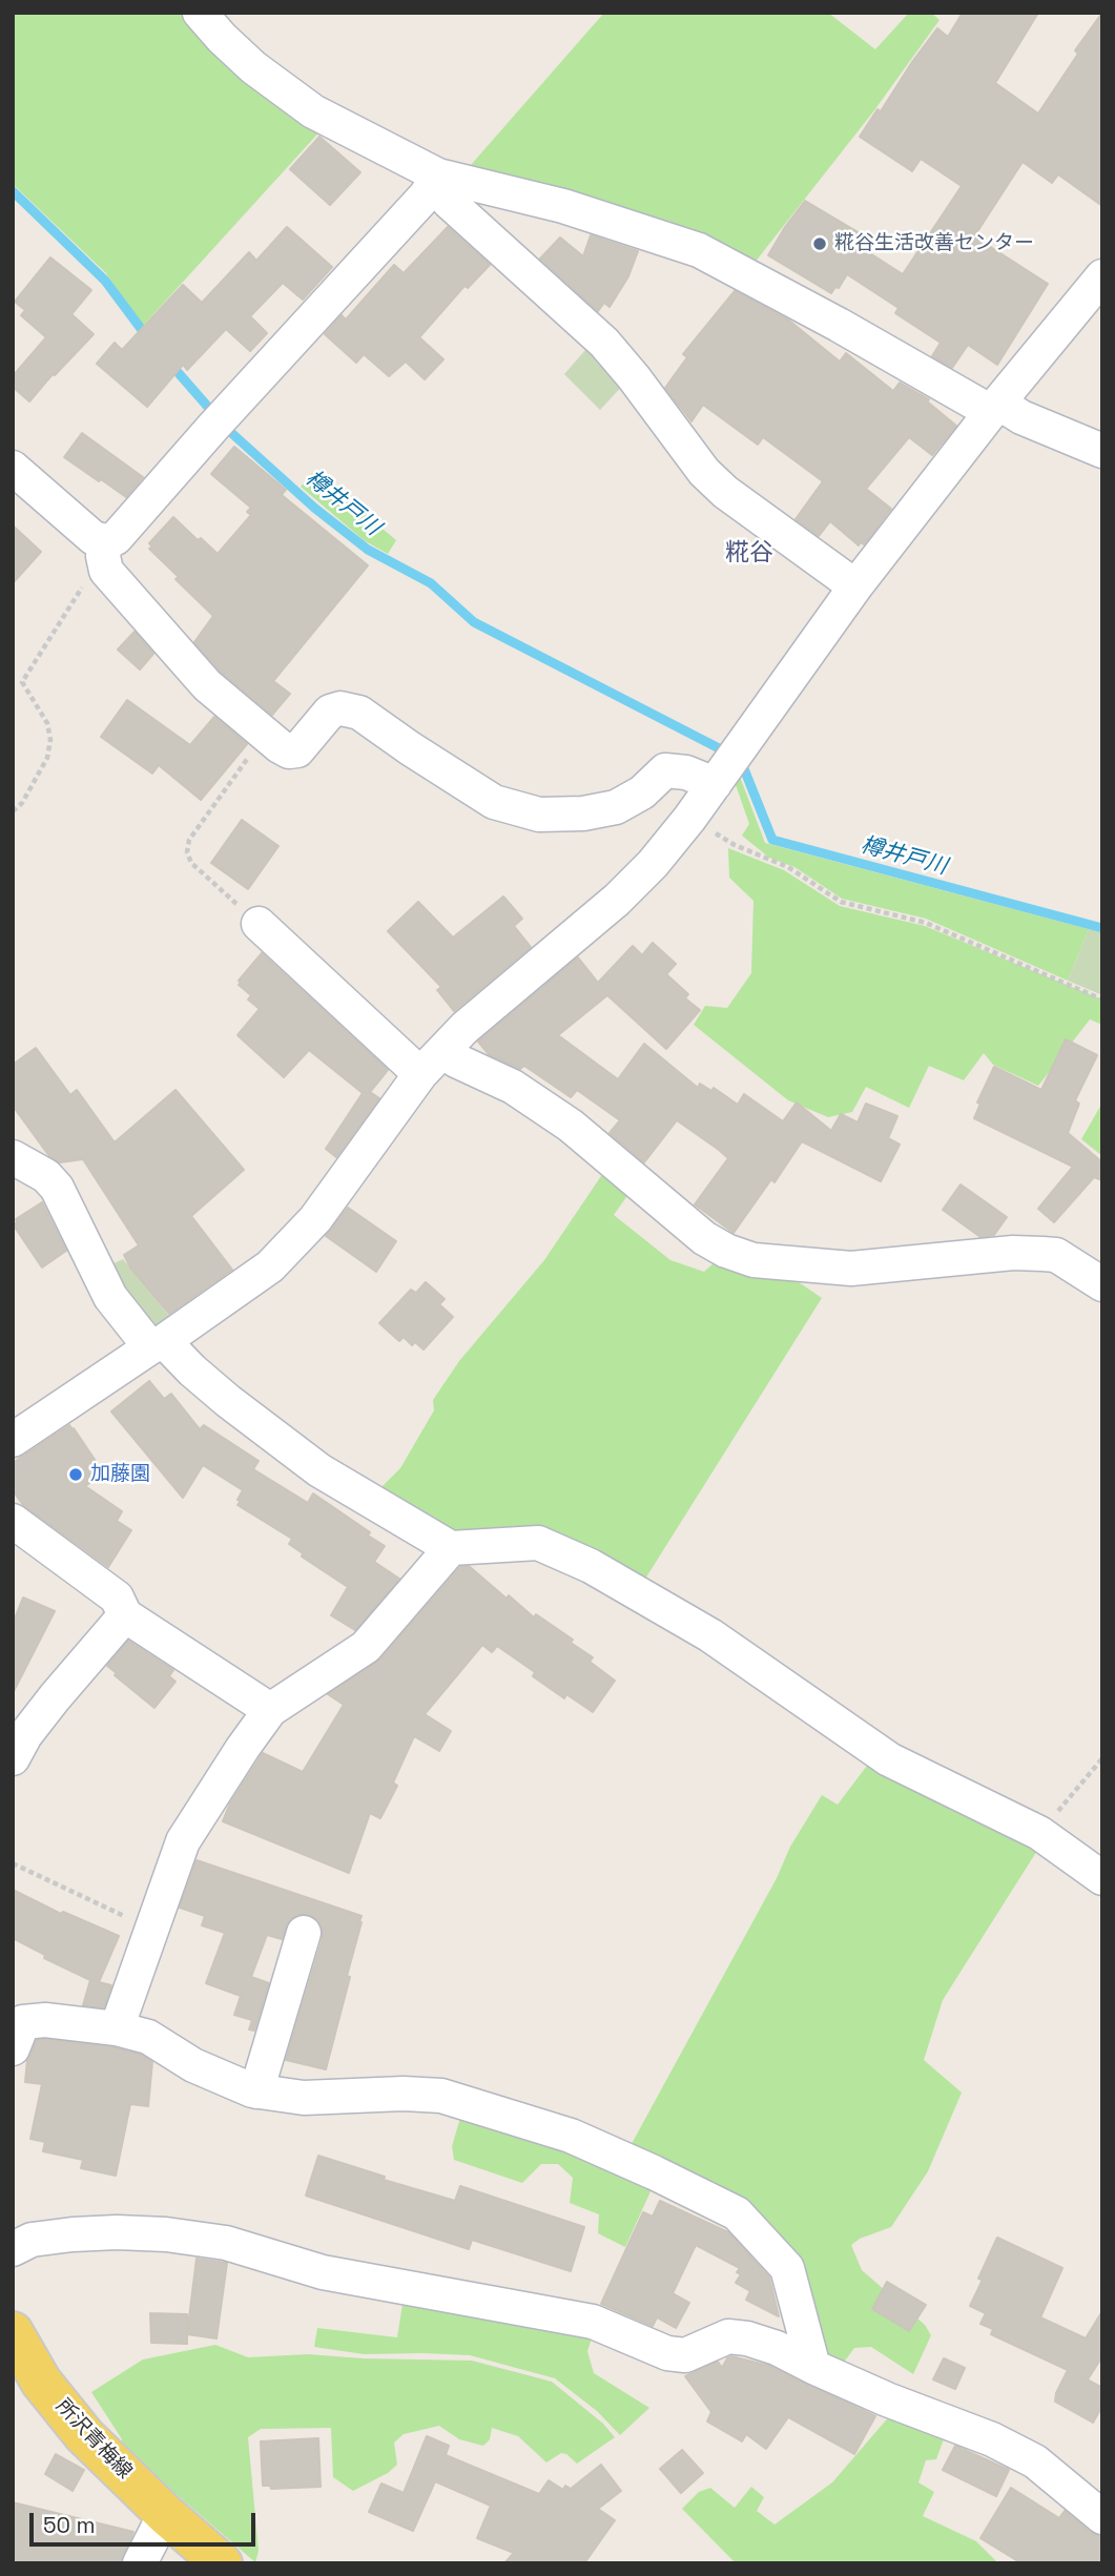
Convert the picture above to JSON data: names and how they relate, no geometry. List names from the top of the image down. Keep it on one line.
{"streets":{"main road":["所沢青梅線"]},"districts":["糀谷"],"water":["樽井戸川"],"places":["糀谷生活改善センター","加藤園"],"scale_bar":"50 m"}
